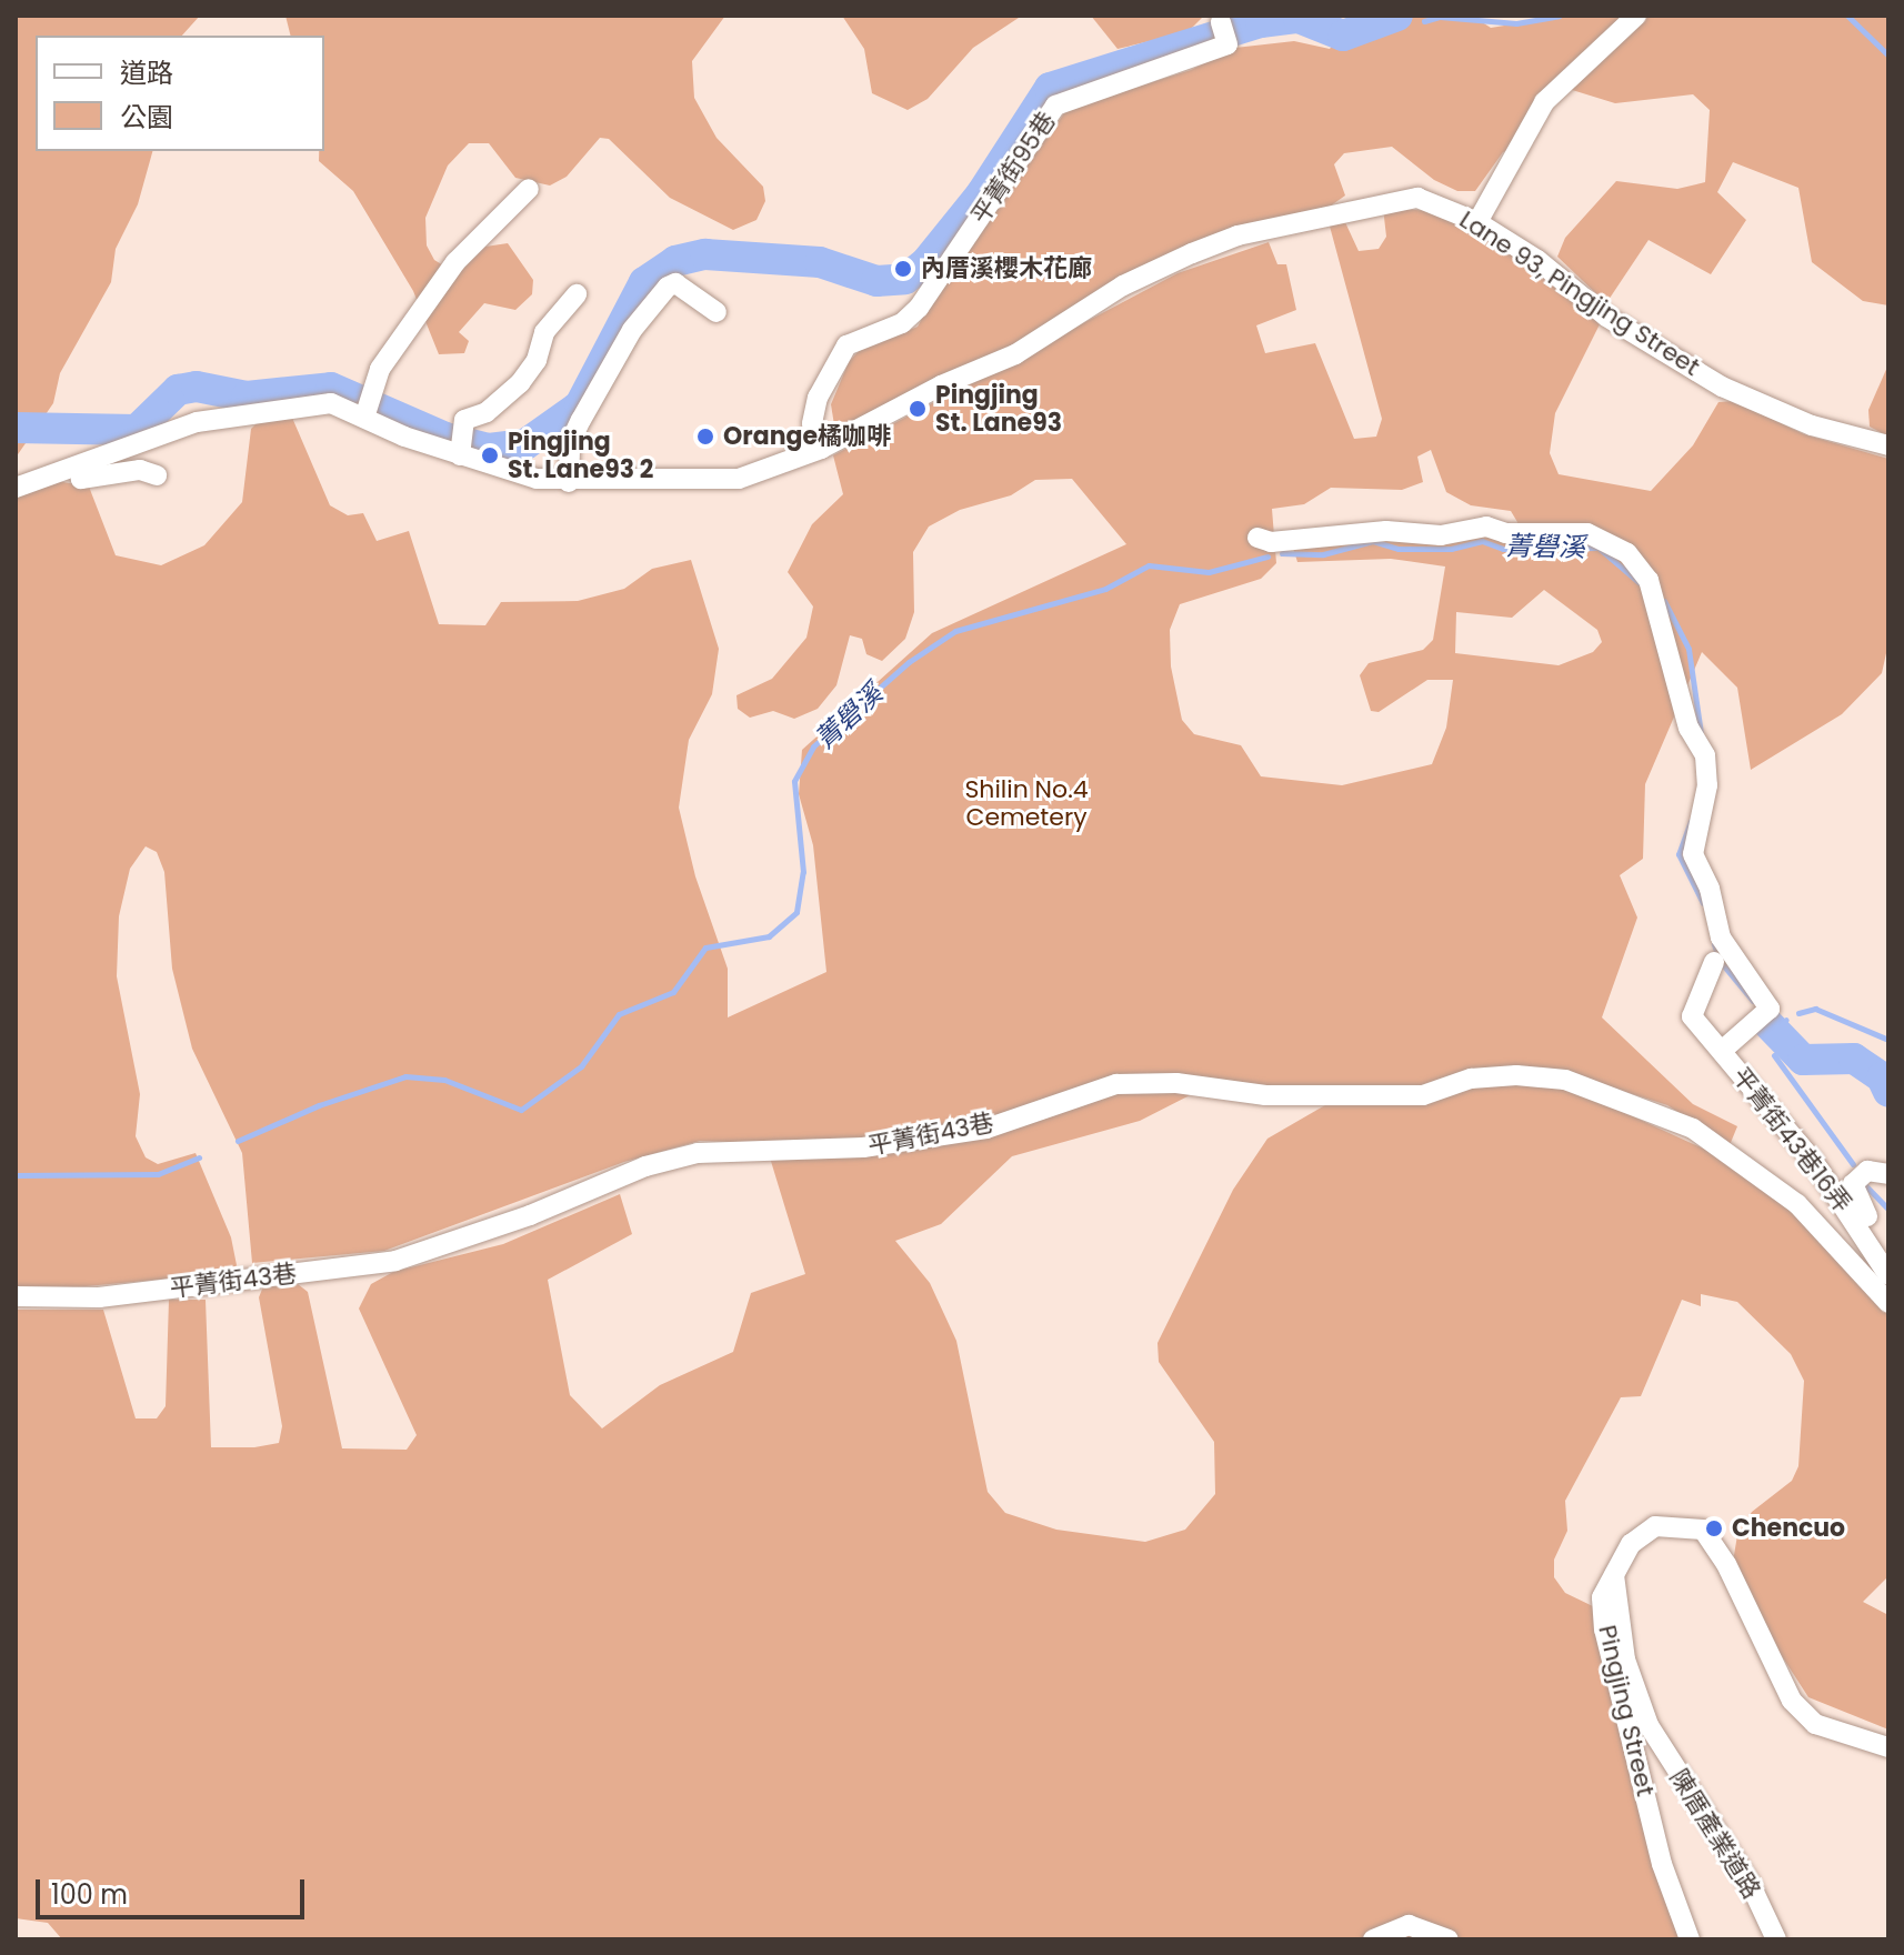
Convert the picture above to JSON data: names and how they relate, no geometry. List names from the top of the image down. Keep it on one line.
{"streets":{"street":["平菁街95巷","Lane 93, Pingjing Street","平菁街43巷","平菁街43巷16弄","Pingjing Street","陳厝產業道路"]},"crossings":[["平菁街95巷","Lane 93, Pingjing Street"],["Pingjing Street","陳厝產業道路"]],"water":["菁礐溪"],"parks":["Shilin No.4 Cemetery"],"places":["內厝溪櫻木花廊","Pingjing St. Lane93","Orange橘咖啡","Pingjing St. Lane93 2","Chencuo"],"legend":["道路","公園"],"scale_bar":"100 m"}
